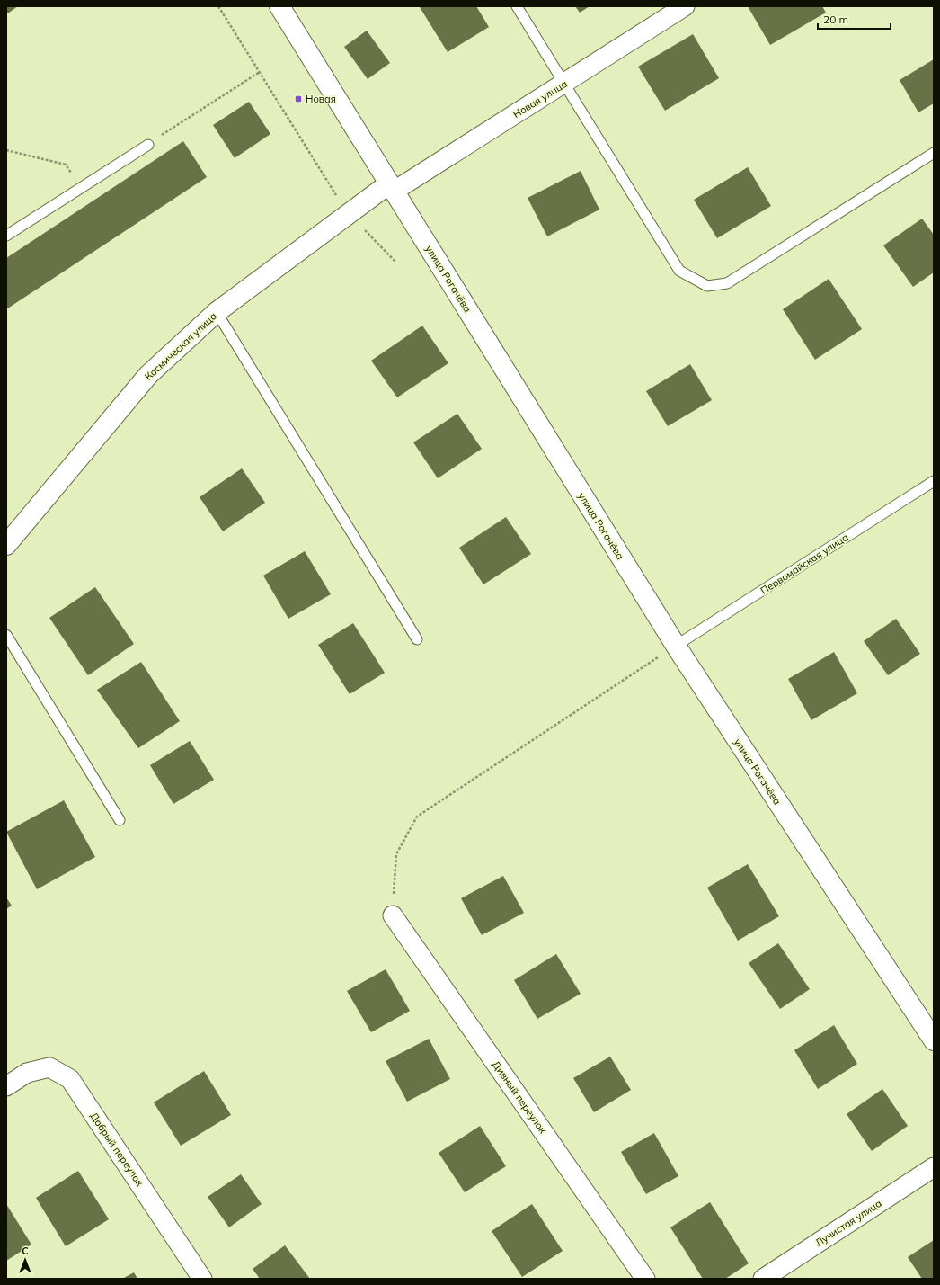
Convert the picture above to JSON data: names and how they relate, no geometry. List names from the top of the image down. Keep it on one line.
{"streets":{"street":["Новая улица","улица Рогачёва","Космическая улица","Дивный переулок","Добрый переулок","Лучистая улица"],"lane":["Первомайская улица"]},"crossings":[["Новая улица","улица Рогачёва"],["Новая улица","Космическая улица"],["улица Рогачёва","Космическая улица"],["улица Рогачёва","Первомайская улица"]],"places":{"transit":["Новая"]},"scale_bar":"20 m","north":"top"}
